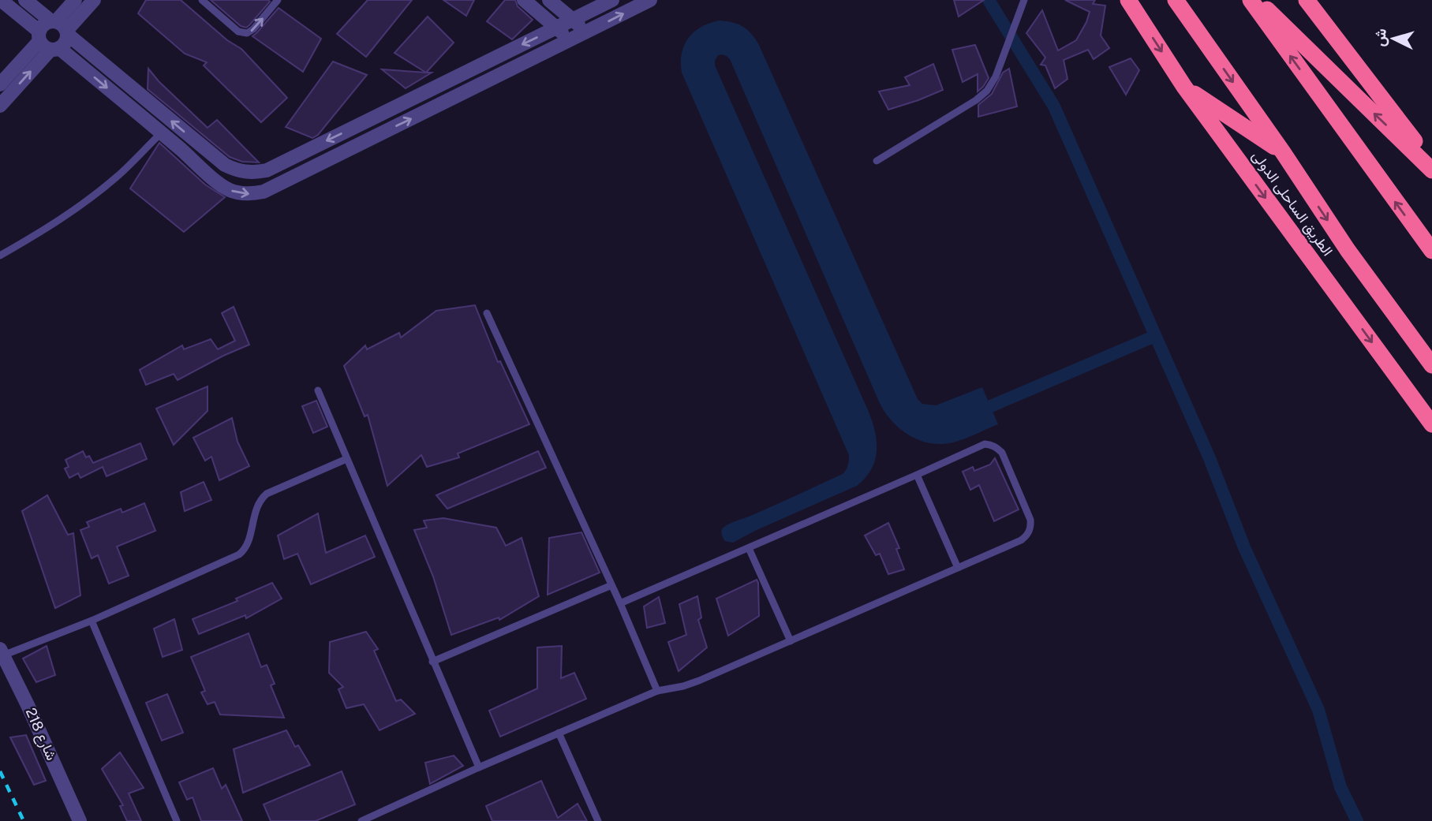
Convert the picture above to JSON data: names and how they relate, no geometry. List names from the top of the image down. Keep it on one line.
{"streets":{"highway":["الطريق الساحلى الدولى"],"street":["شارع 218"]},"north":"left"}
